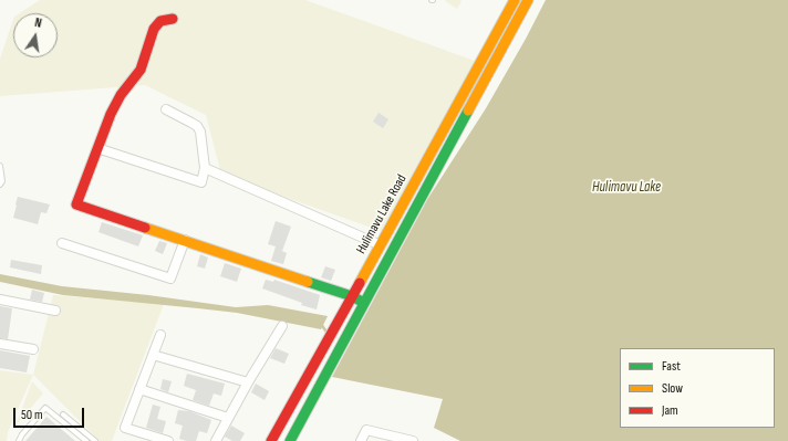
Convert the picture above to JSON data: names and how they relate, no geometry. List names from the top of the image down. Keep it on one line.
{"streets":{"main road":["Hulimavu Lake Road"]},"water":["Hulimavu Lake"],"legend":["Fast","Slow","Jam"],"scale_bar":"50 m","north":"top"}
